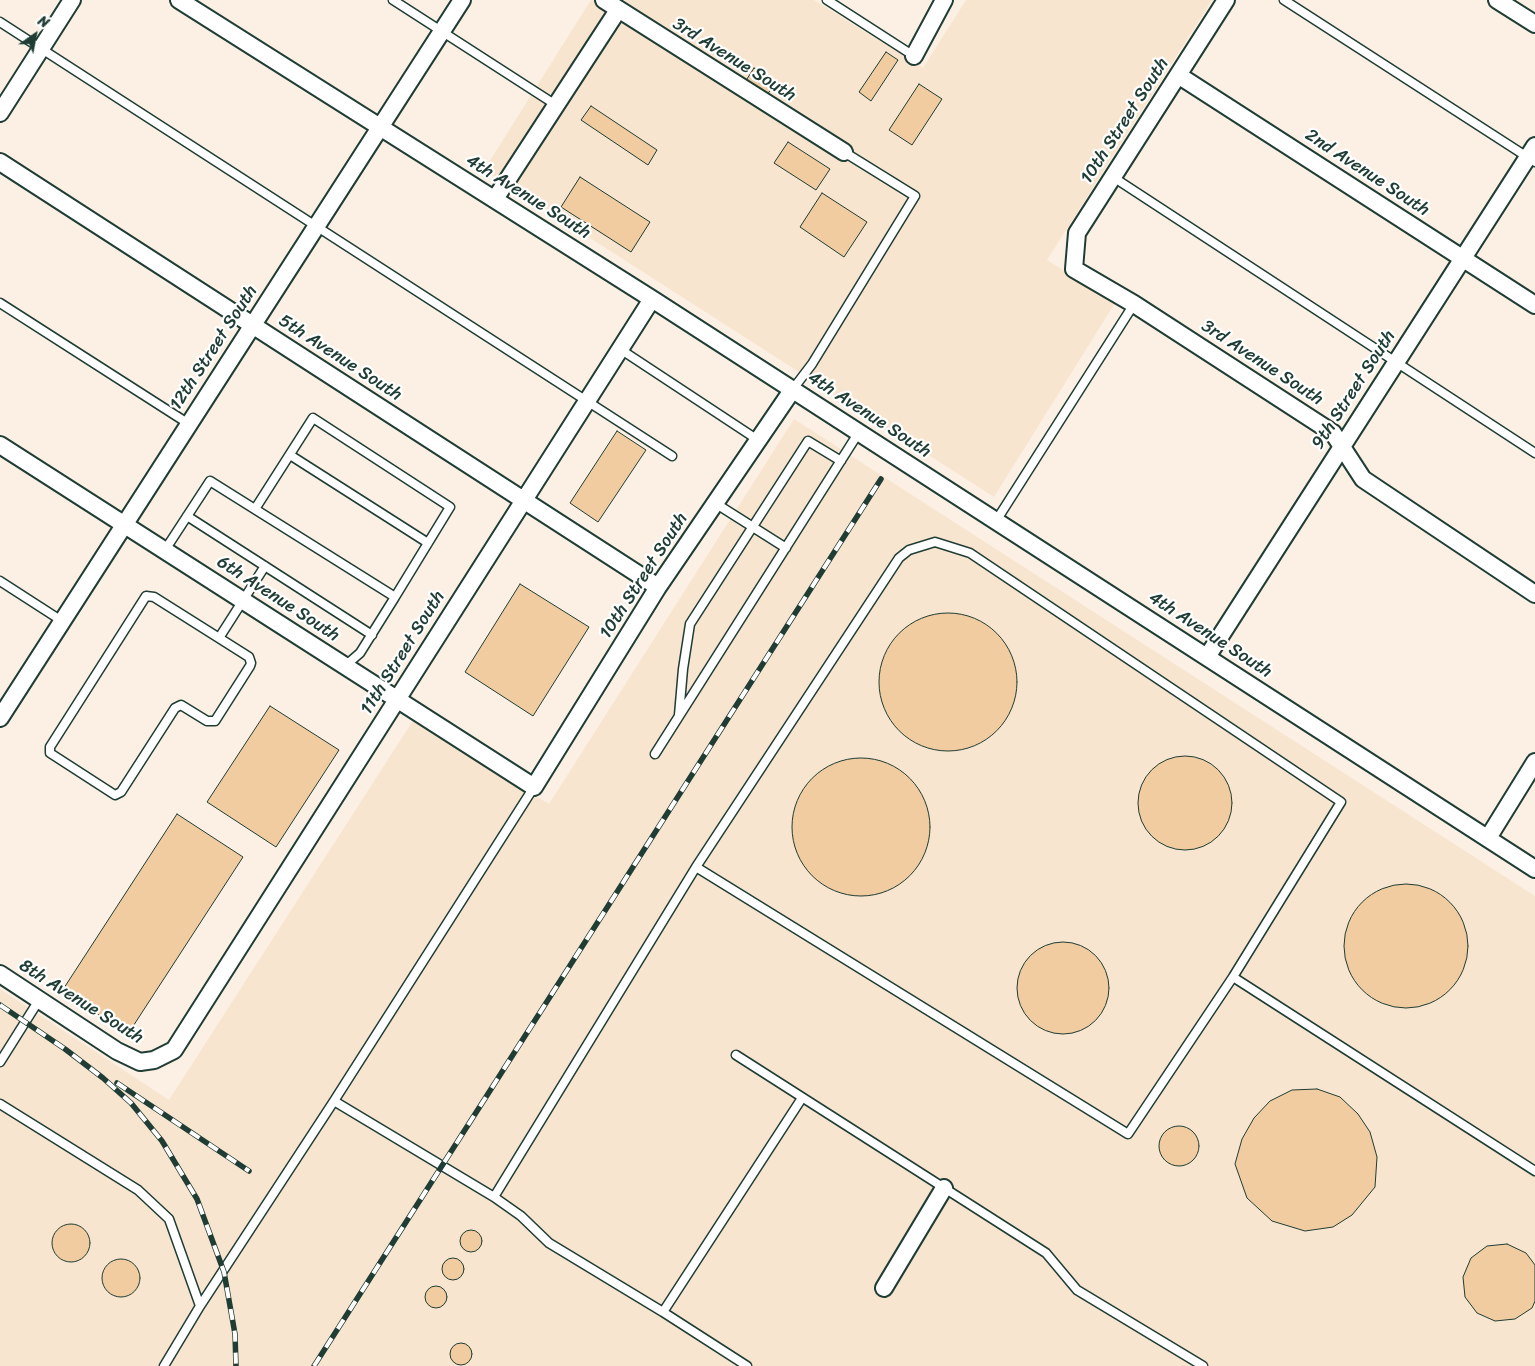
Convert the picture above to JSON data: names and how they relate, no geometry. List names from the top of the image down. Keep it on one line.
{"streets":{"street":["3rd Avenue South","10th Street South","2nd Avenue South","4th Avenue South","12th Street South","5th Avenue South","9th Street South","6th Avenue South","11th Street South","8th Avenue South"]},"crossings":[["3rd Avenue South","10th Street South"],["3rd Avenue South","9th Street South"],["10th Street South","2nd Avenue South"],["10th Street South","4th Avenue South"],["10th Street South","5th Avenue South"],["10th Street South","6th Avenue South"],["2nd Avenue South","9th Street South"],["4th Avenue South","12th Street South"],["4th Avenue South","9th Street South"],["4th Avenue South","11th Street South"],["12th Street South","5th Avenue South"],["12th Street South","6th Avenue South"],["5th Avenue South","11th Street South"],["6th Avenue South","11th Street South"],["11th Street South","8th Avenue South"]],"north":"top right"}
